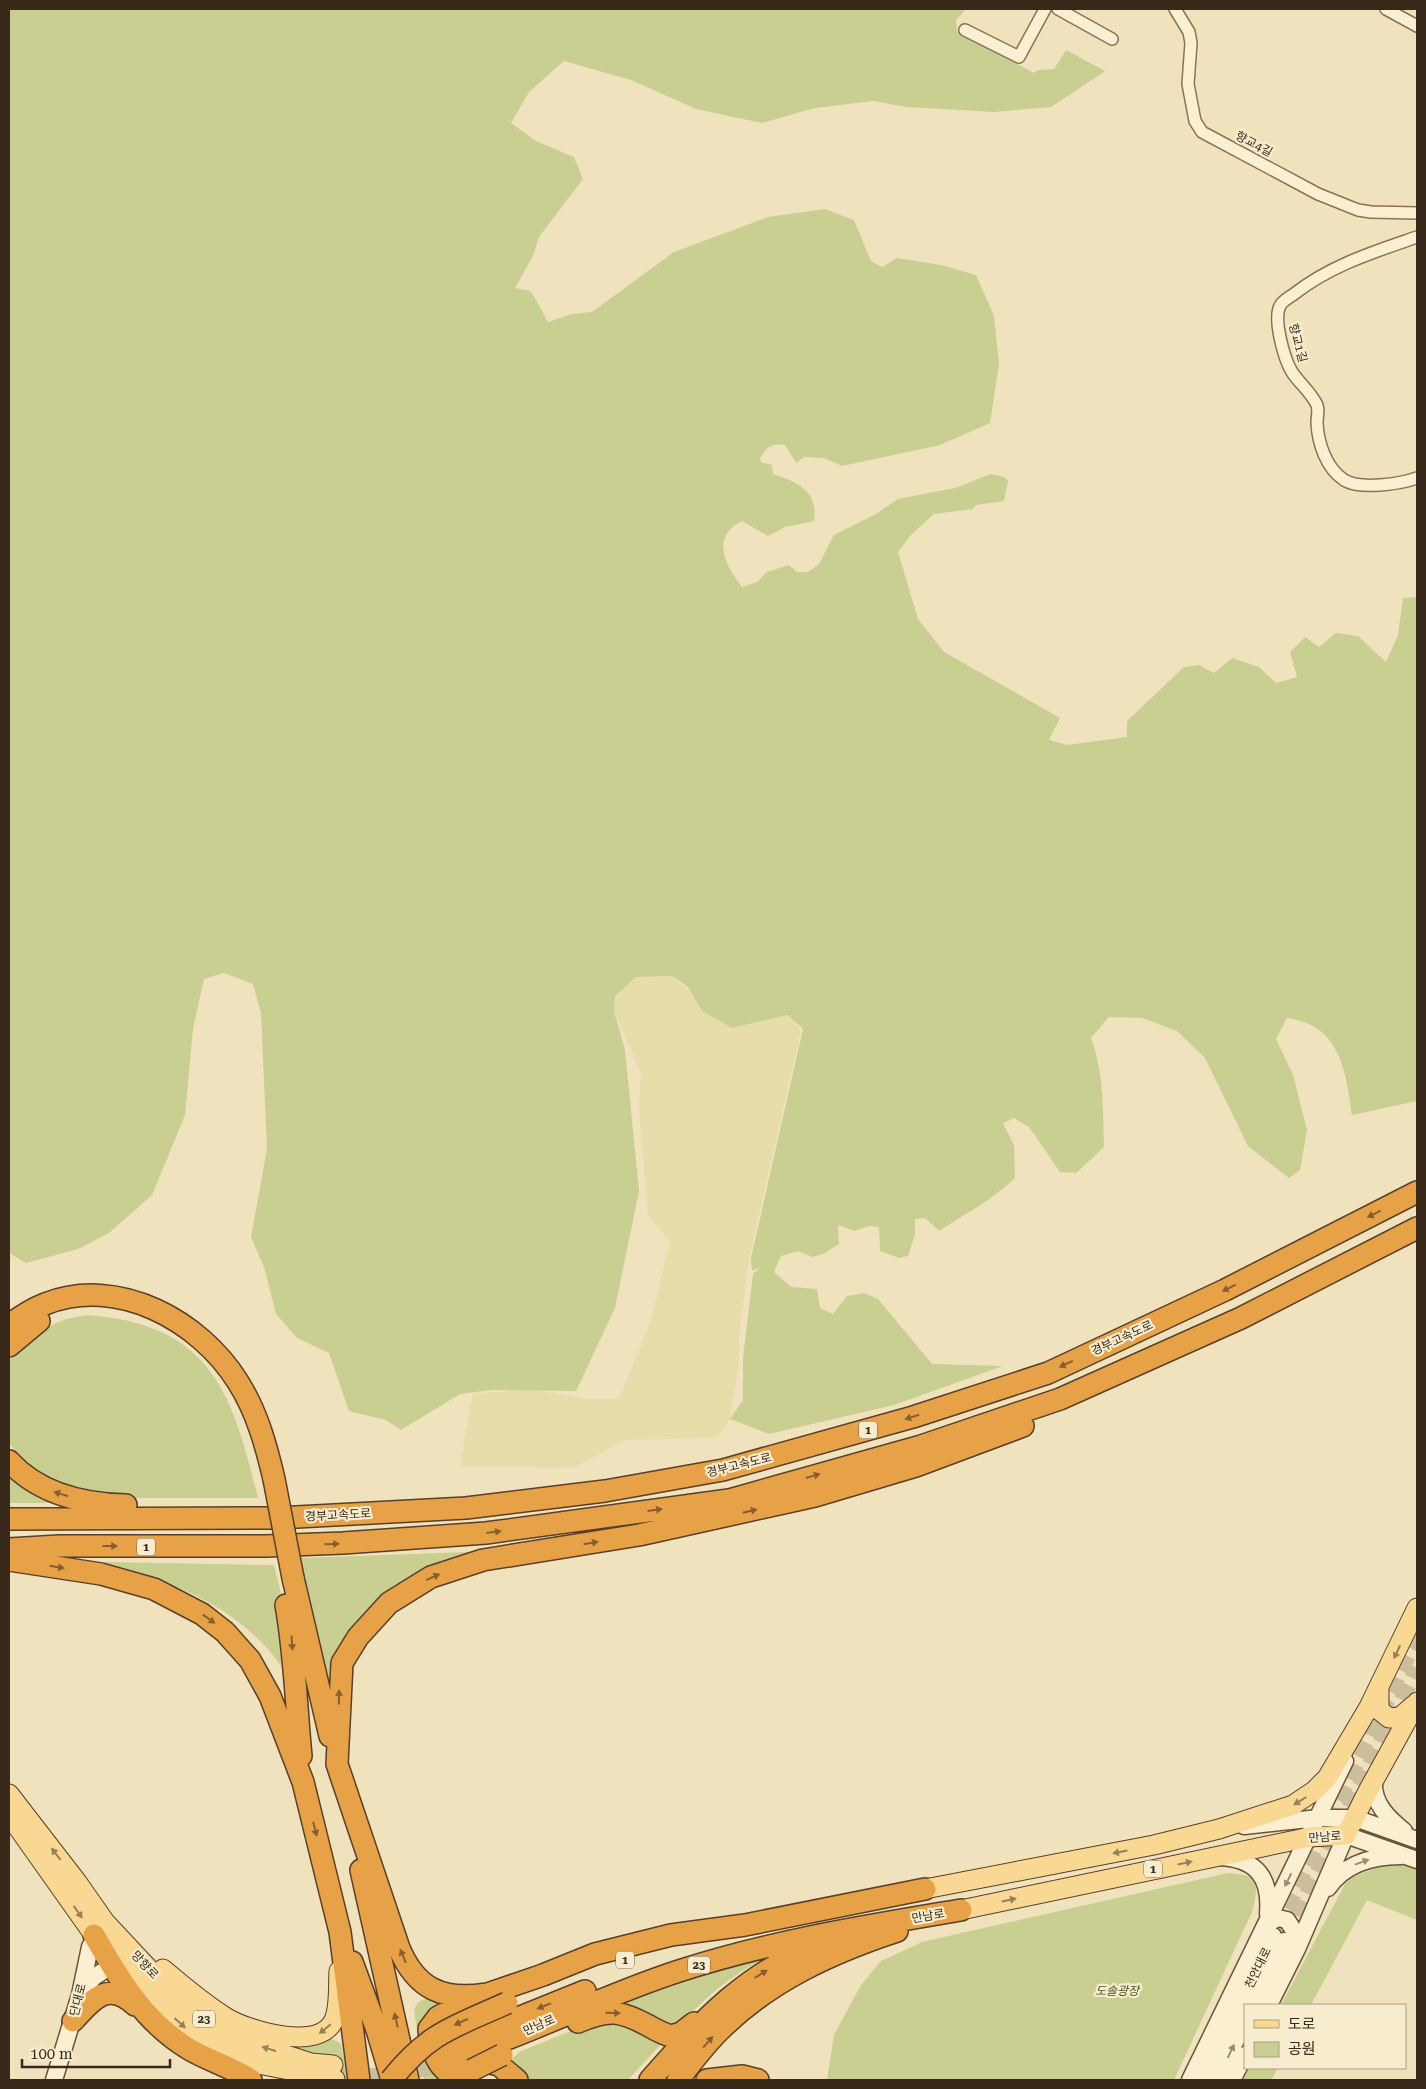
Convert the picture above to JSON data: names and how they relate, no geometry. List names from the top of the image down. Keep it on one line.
{"streets":{"highway":["경부고속도로","1","만남로","23"],"main road":["망향로","천안대로","단대로"],"street":["향교4길","향교1길"]},"crossings":[["1","만남로"],["망향로","단대로"]],"parks":["도솔광장"],"legend":["도로","공원"],"scale_bar":"100 m"}
